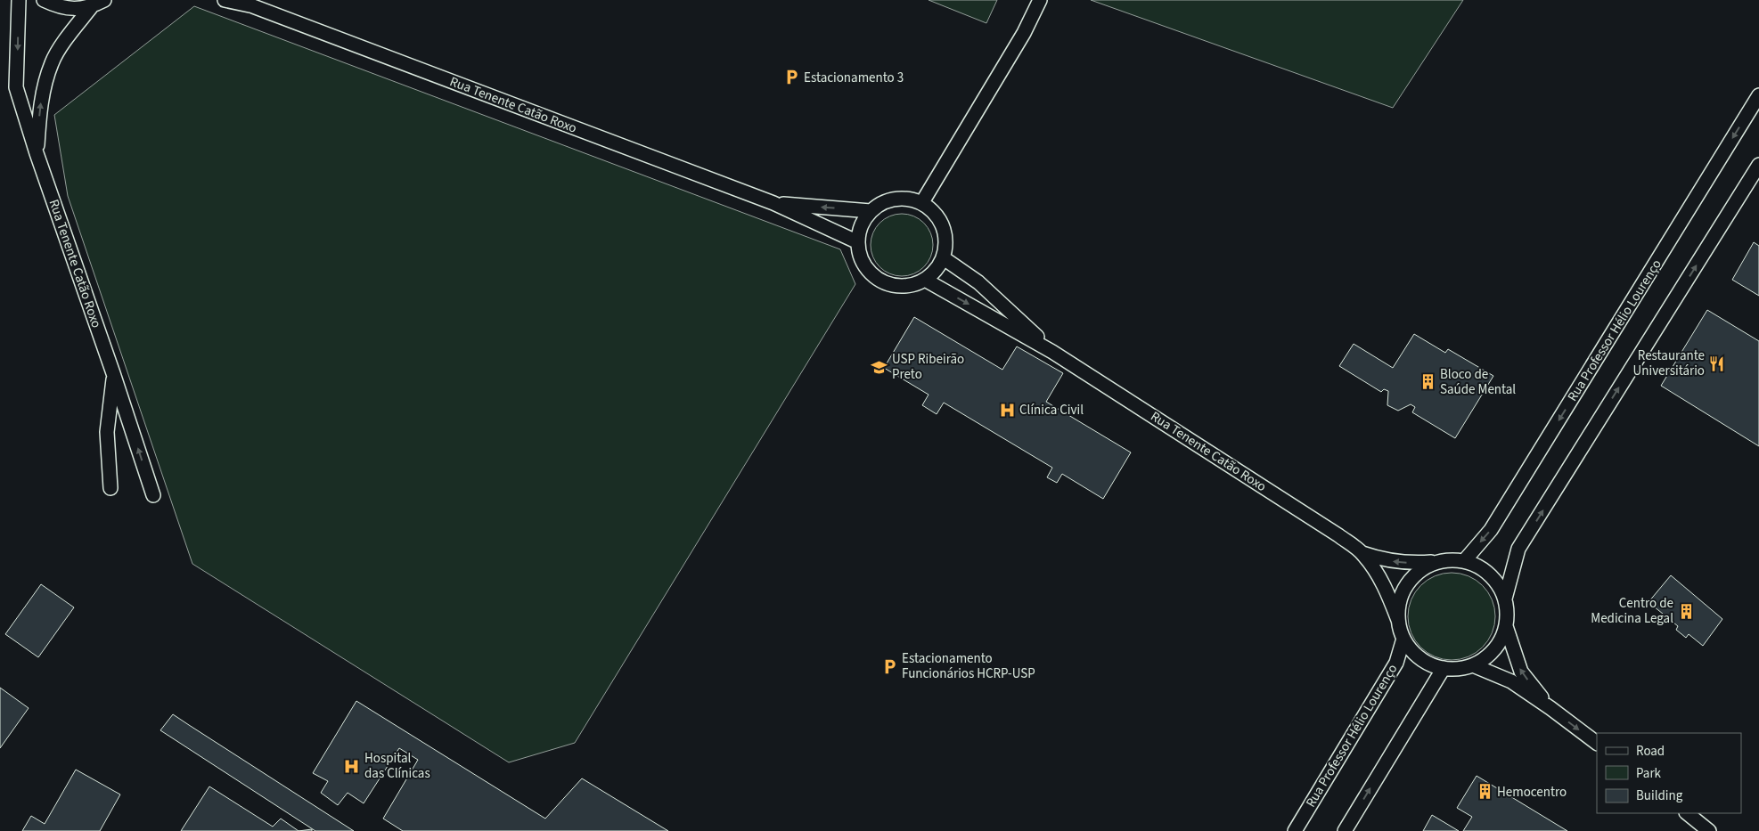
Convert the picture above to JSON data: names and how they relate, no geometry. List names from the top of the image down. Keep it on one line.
{"streets":{"street":["Rua Tenente Catão Roxo","Rua Professor Hélio Lourenço"]},"crossings":[["Rua Tenente Catão Roxo","Rua Professor Hélio Lourenço"]],"places":{"parking":["Estacionamento 3","Estacionamento Funcionários HCRP-USP"],"restaurant":["Restaurante Universitário"],"school or university":["USP Ribeirão Preto"],"building":["Bloco de Saúde Mental","Centro de Medicina Legal","Hemocentro"],"hospital":["Clínica Civil","Hospital das Clínicas"]},"legend":["Road","Park","Building"]}
